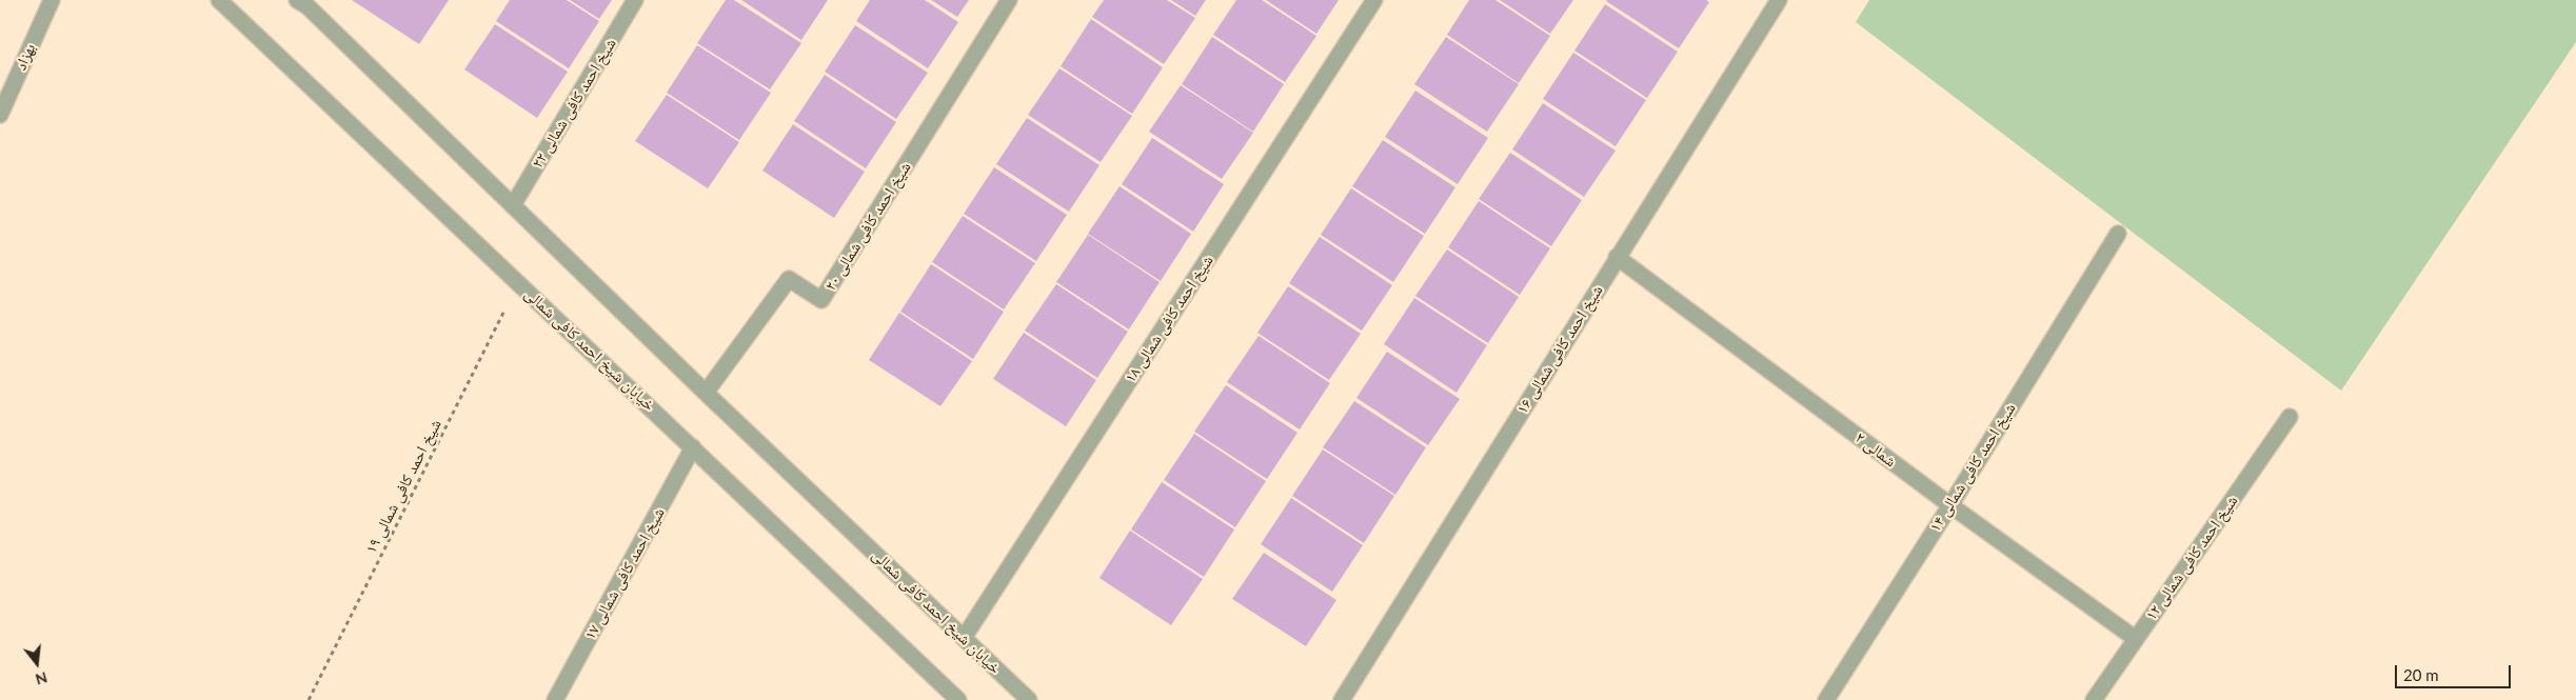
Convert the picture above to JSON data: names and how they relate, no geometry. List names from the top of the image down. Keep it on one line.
{"streets":{"street":["بهزاد","شیخ احمد کافی شمالی ۲۲","شیخ احمد کافی شمالی ۲۰","شیخ احمد کافی شمالی ۱۸","خیابان شیخ احمد کافی شمالی","شیخ احمد کافی شمالی ۱۶","۲ شمالی","شیخ احمد کافی شمالی ۱۴","شیخ احمد کافی شمالی ۱۲","شیخ احمد کافی شمالی ۱۷"],"path":["شیخ احمد کافی شمالی ۱۹"]},"crossings":[["شیخ احمد کافی شمالی ۲۲","خیابان شیخ احمد کافی شمالی"],["شیخ احمد کافی شمالی ۲۰","خیابان شیخ احمد کافی شمالی"],["شیخ احمد کافی شمالی ۱۸","خیابان شیخ احمد کافی شمالی"],["خیابان شیخ احمد کافی شمالی","شیخ احمد کافی شمالی ۱۹"],["خیابان شیخ احمد کافی شمالی","شیخ احمد کافی شمالی ۱۷"],["شیخ احمد کافی شمالی ۱۶","۲ شمالی"],["۲ شمالی","شیخ احمد کافی شمالی ۱۴"],["۲ شمالی","شیخ احمد کافی شمالی ۱۲"]],"scale_bar":"20 m","north":"bottom"}
